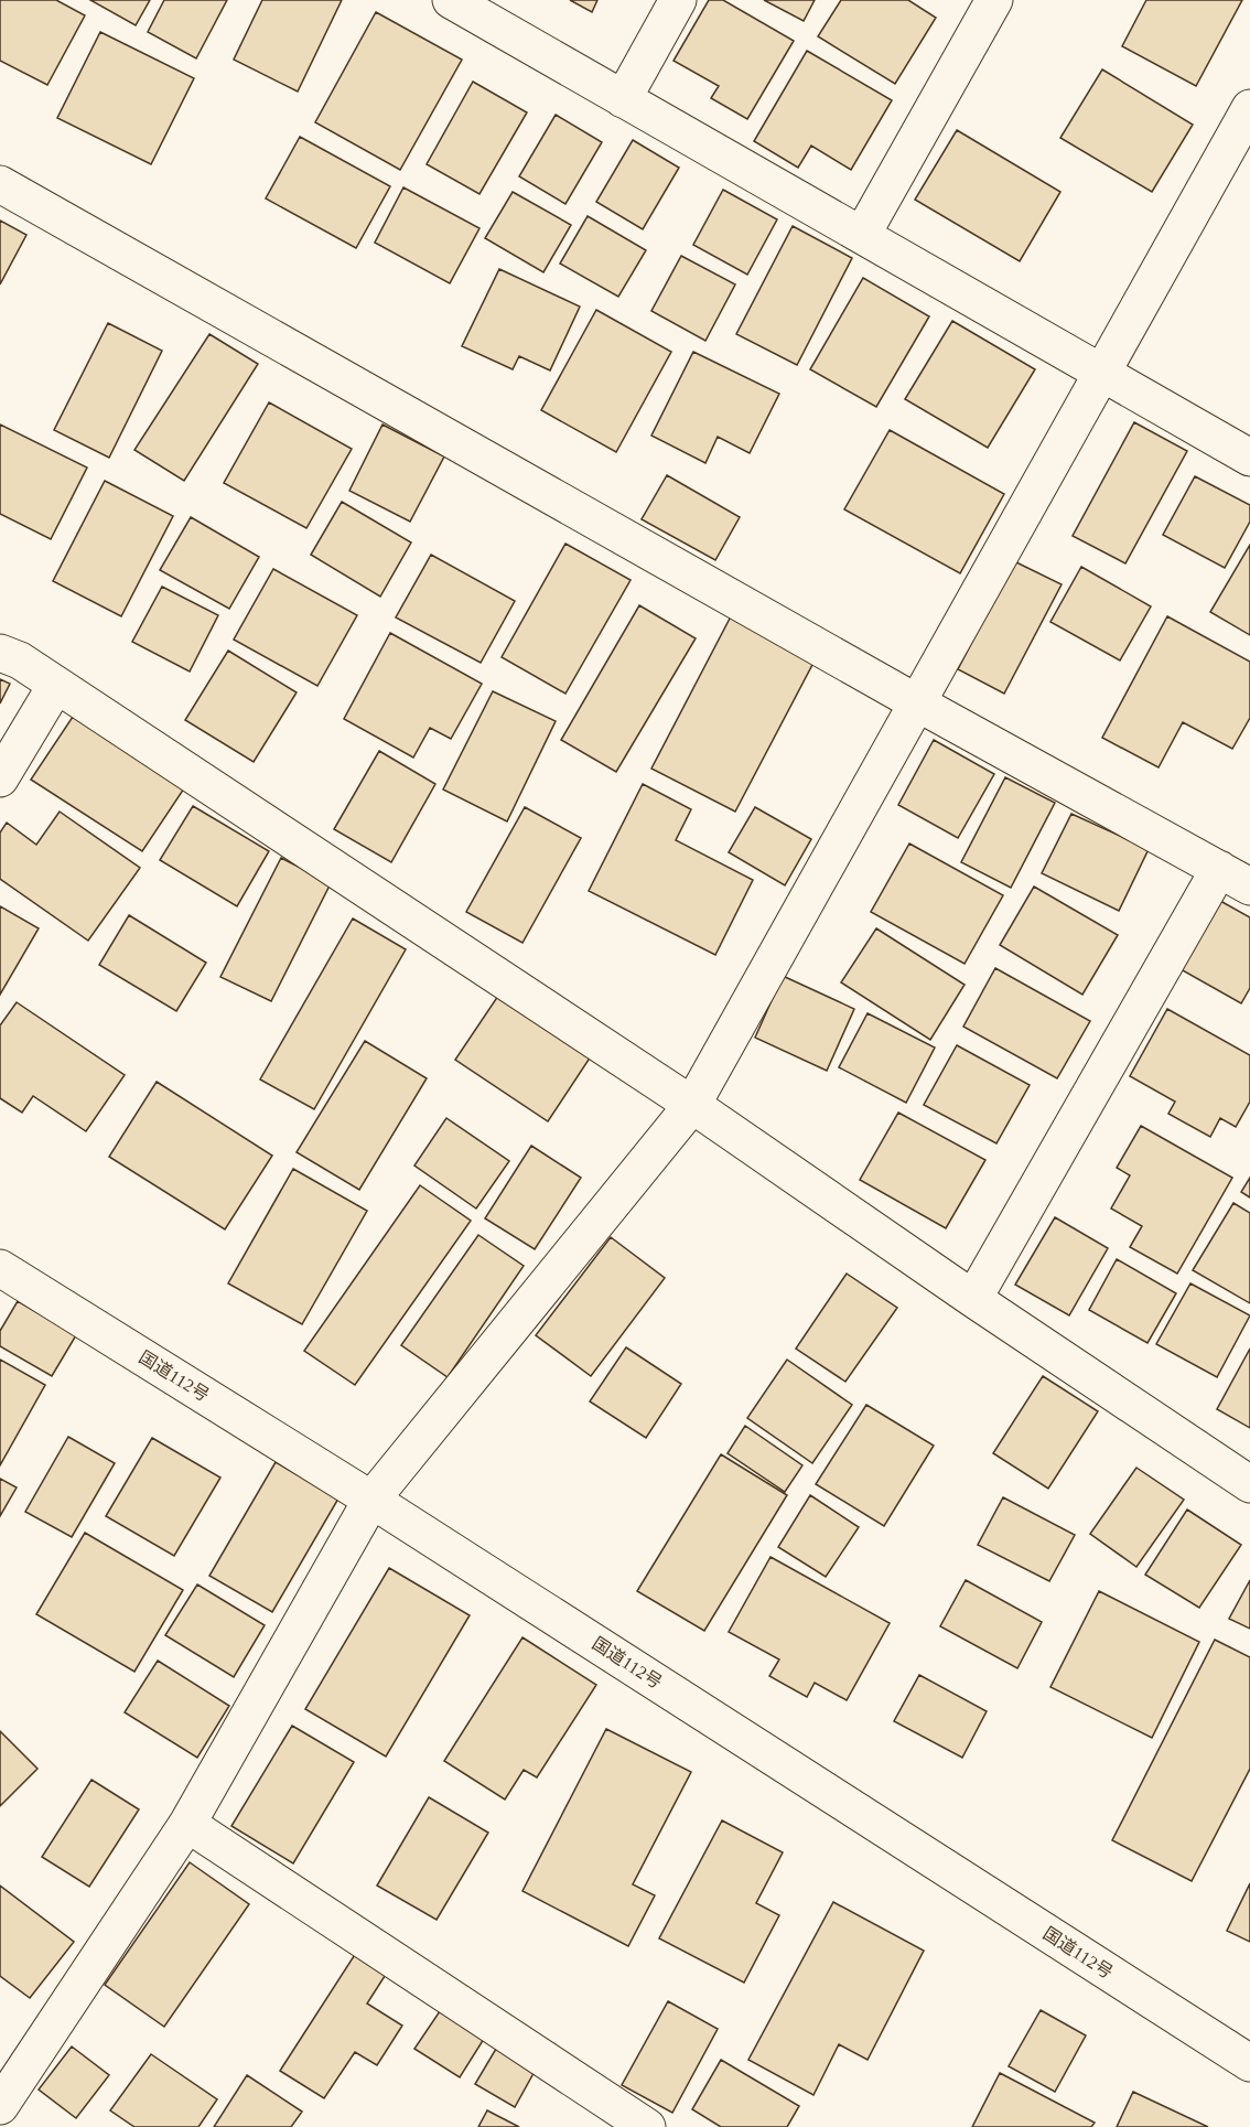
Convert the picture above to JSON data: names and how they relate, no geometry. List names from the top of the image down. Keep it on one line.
{"streets":{"main road":["国道112号"]}}
